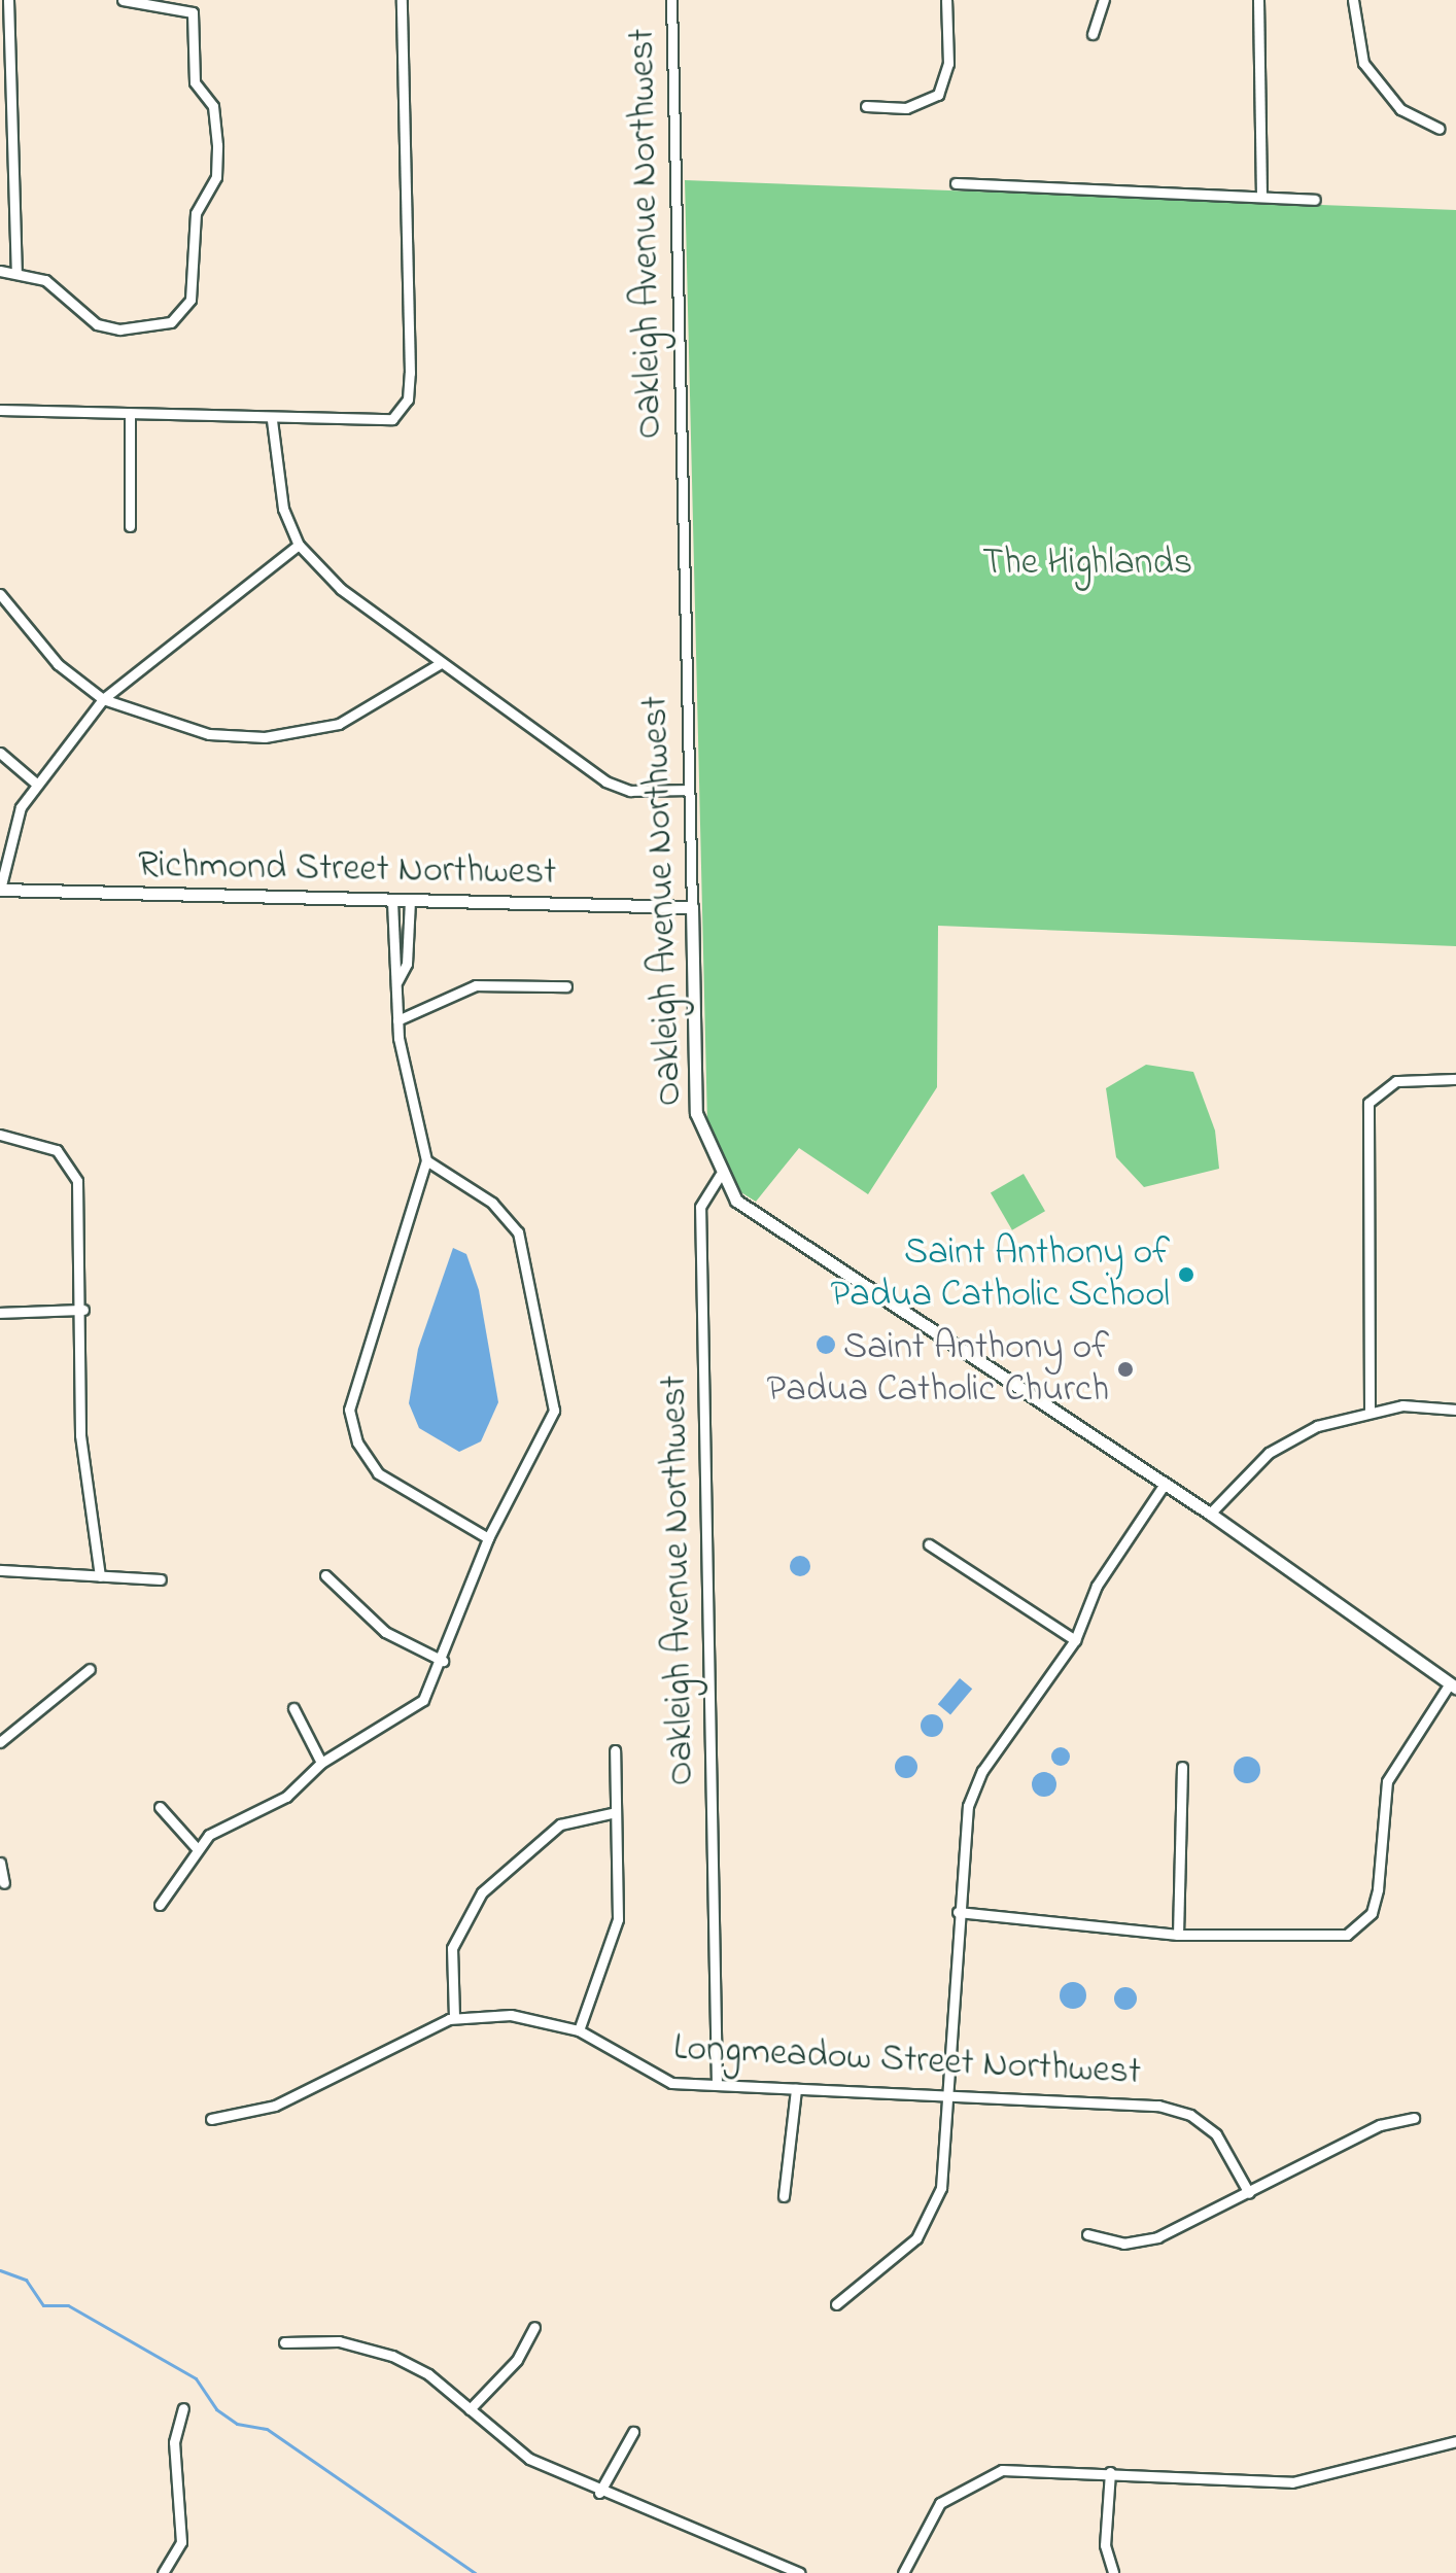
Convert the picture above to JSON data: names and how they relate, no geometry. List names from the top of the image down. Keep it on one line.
{"streets":{"street":["Oakleigh Avenue Northwest","Richmond Street Northwest","Longmeadow Street Northwest"]},"crossings":[["Oakleigh Avenue Northwest","Richmond Street Northwest"],["Oakleigh Avenue Northwest","Longmeadow Street Northwest"]],"parks":["The Highlands"],"places":["Saint Anthony of Padua Catholic School","Saint Anthony of Padua Catholic Church"]}
